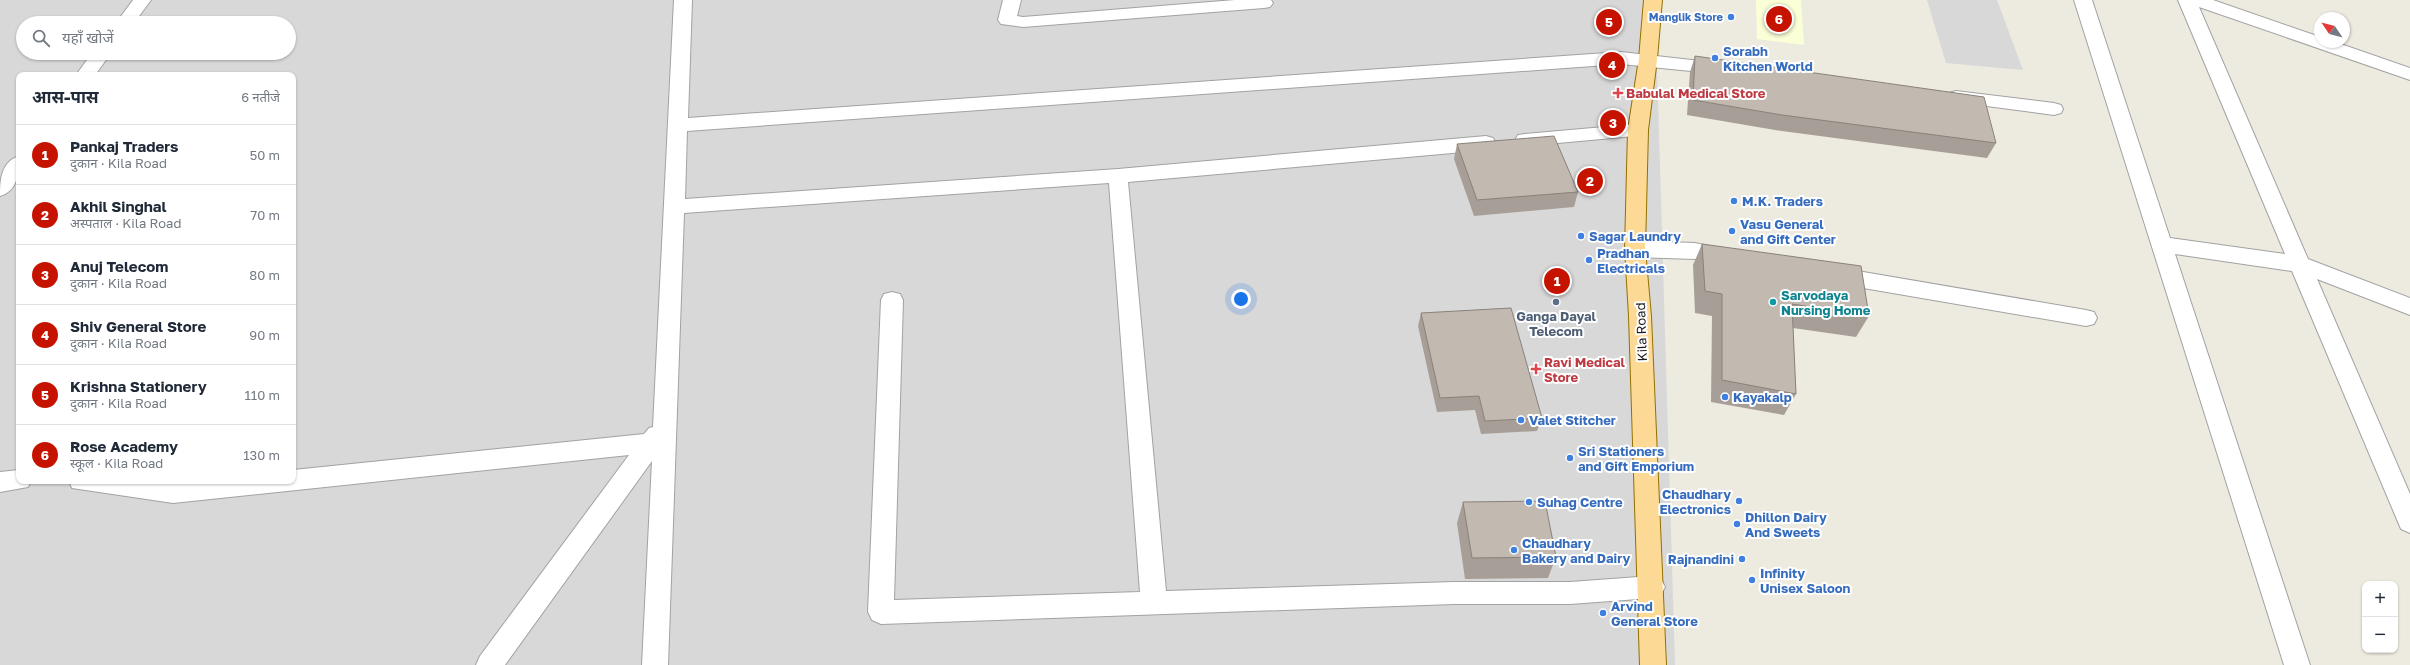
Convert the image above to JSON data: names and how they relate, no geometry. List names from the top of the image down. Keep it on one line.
{"streets":{"main road":["Kila Road"]},"places":{"other":["Manglik Store","Sorabh Kitchen World","M.K. Traders","Vasu General and Gift Center","Sagar Laundry","Pradhan Electricals","Ganga Dayal Telecom","Sarvodaya Nursing Home","Kayakalp","Valet Stitcher","Sri Stationers and Gift Emporium","Chaudhary Electronics","Suhag Centre","Dhillon Dairy And Sweets","Chaudhary Bakery and Dairy","Rajnandini","Infinity Unisex Saloon","Arvind General Store"],"health":["Babulal Medical Store","Ravi Medical Store"]},"north":"top left","page":{"pins":["6","5","4","3","2","1"],"search":"यहाँ खोजें","heading":["आस-पास","6 नतीजे"],"list":[{"mark":"1","name":"Pankaj Traders","note":"दुकान · Kila Road","value":"50 m"},{"mark":"2","name":"Akhil Singhal","note":"अस्पताल · Kila Road","value":"70 m"},{"mark":"3","name":"Anuj Telecom","note":"दुकान · Kila Road","value":"80 m"},{"mark":"4","name":"Shiv General Store","note":"दुकान · Kila Road","value":"90 m"},{"mark":"5","name":"Krishna Stationery","note":"दुकान · Kila Road","value":"110 m"},{"mark":"6","name":"Rose Academy","note":"स्कूल · Kila Road","value":"130 m"}],"map_buttons":["+","−"]}}
